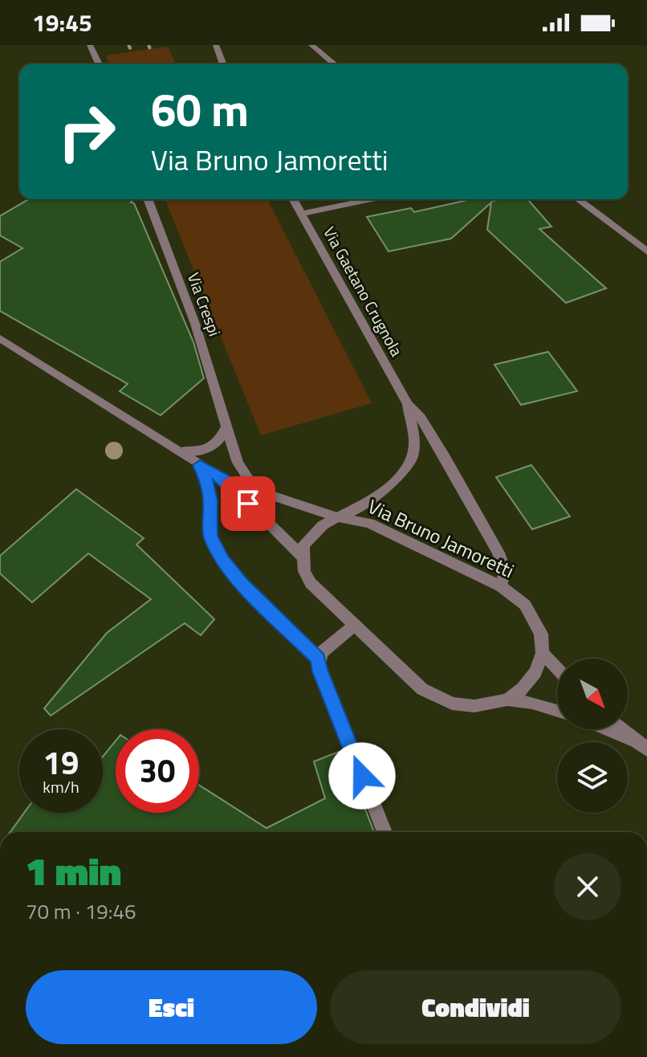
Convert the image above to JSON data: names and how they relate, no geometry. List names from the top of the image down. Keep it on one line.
{"streets":{"street":["Via Gaetano Crugnola","Via Crespi","Via Bruno Jamoretti"]},"crossings":[["Via Gaetano Crugnola","Via Bruno Jamoretti"],["Via Crespi","Via Bruno Jamoretti"]],"north":"bottom right","page":{"status":"19:45","turn":["60 m","Via Bruno Jamoretti"],"speed":"19 km/h","limit":"30","heading":["1 min","70 m · 19:46"],"buttons":["Esci","Condividi"]}}
